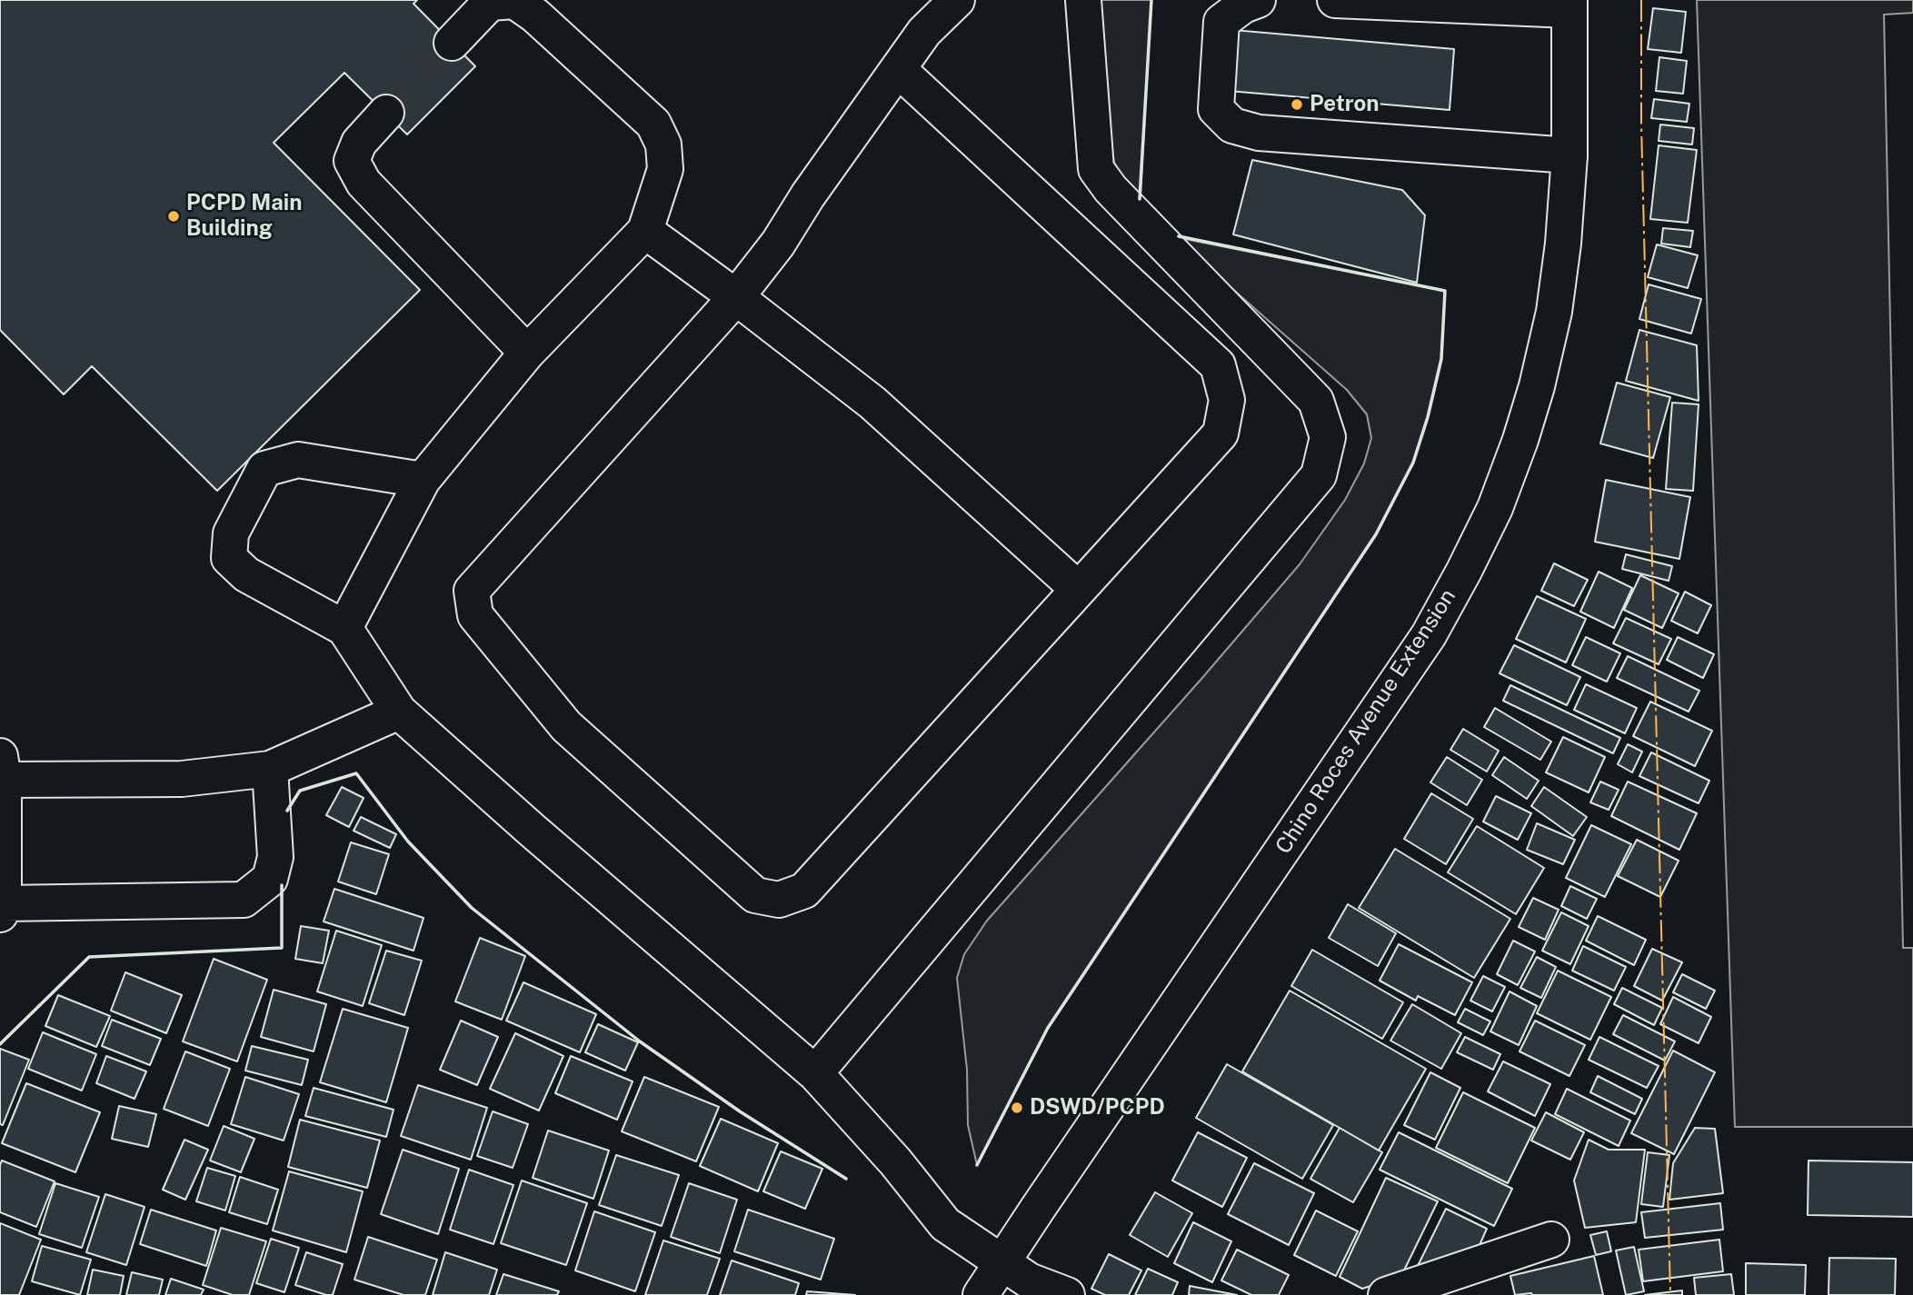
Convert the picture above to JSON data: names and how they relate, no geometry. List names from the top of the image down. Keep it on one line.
{"streets":{"main road":["Chino Roces Avenue Extension"]},"places":["Petron","PCPD Main Building","DSWD/PCPD"]}
